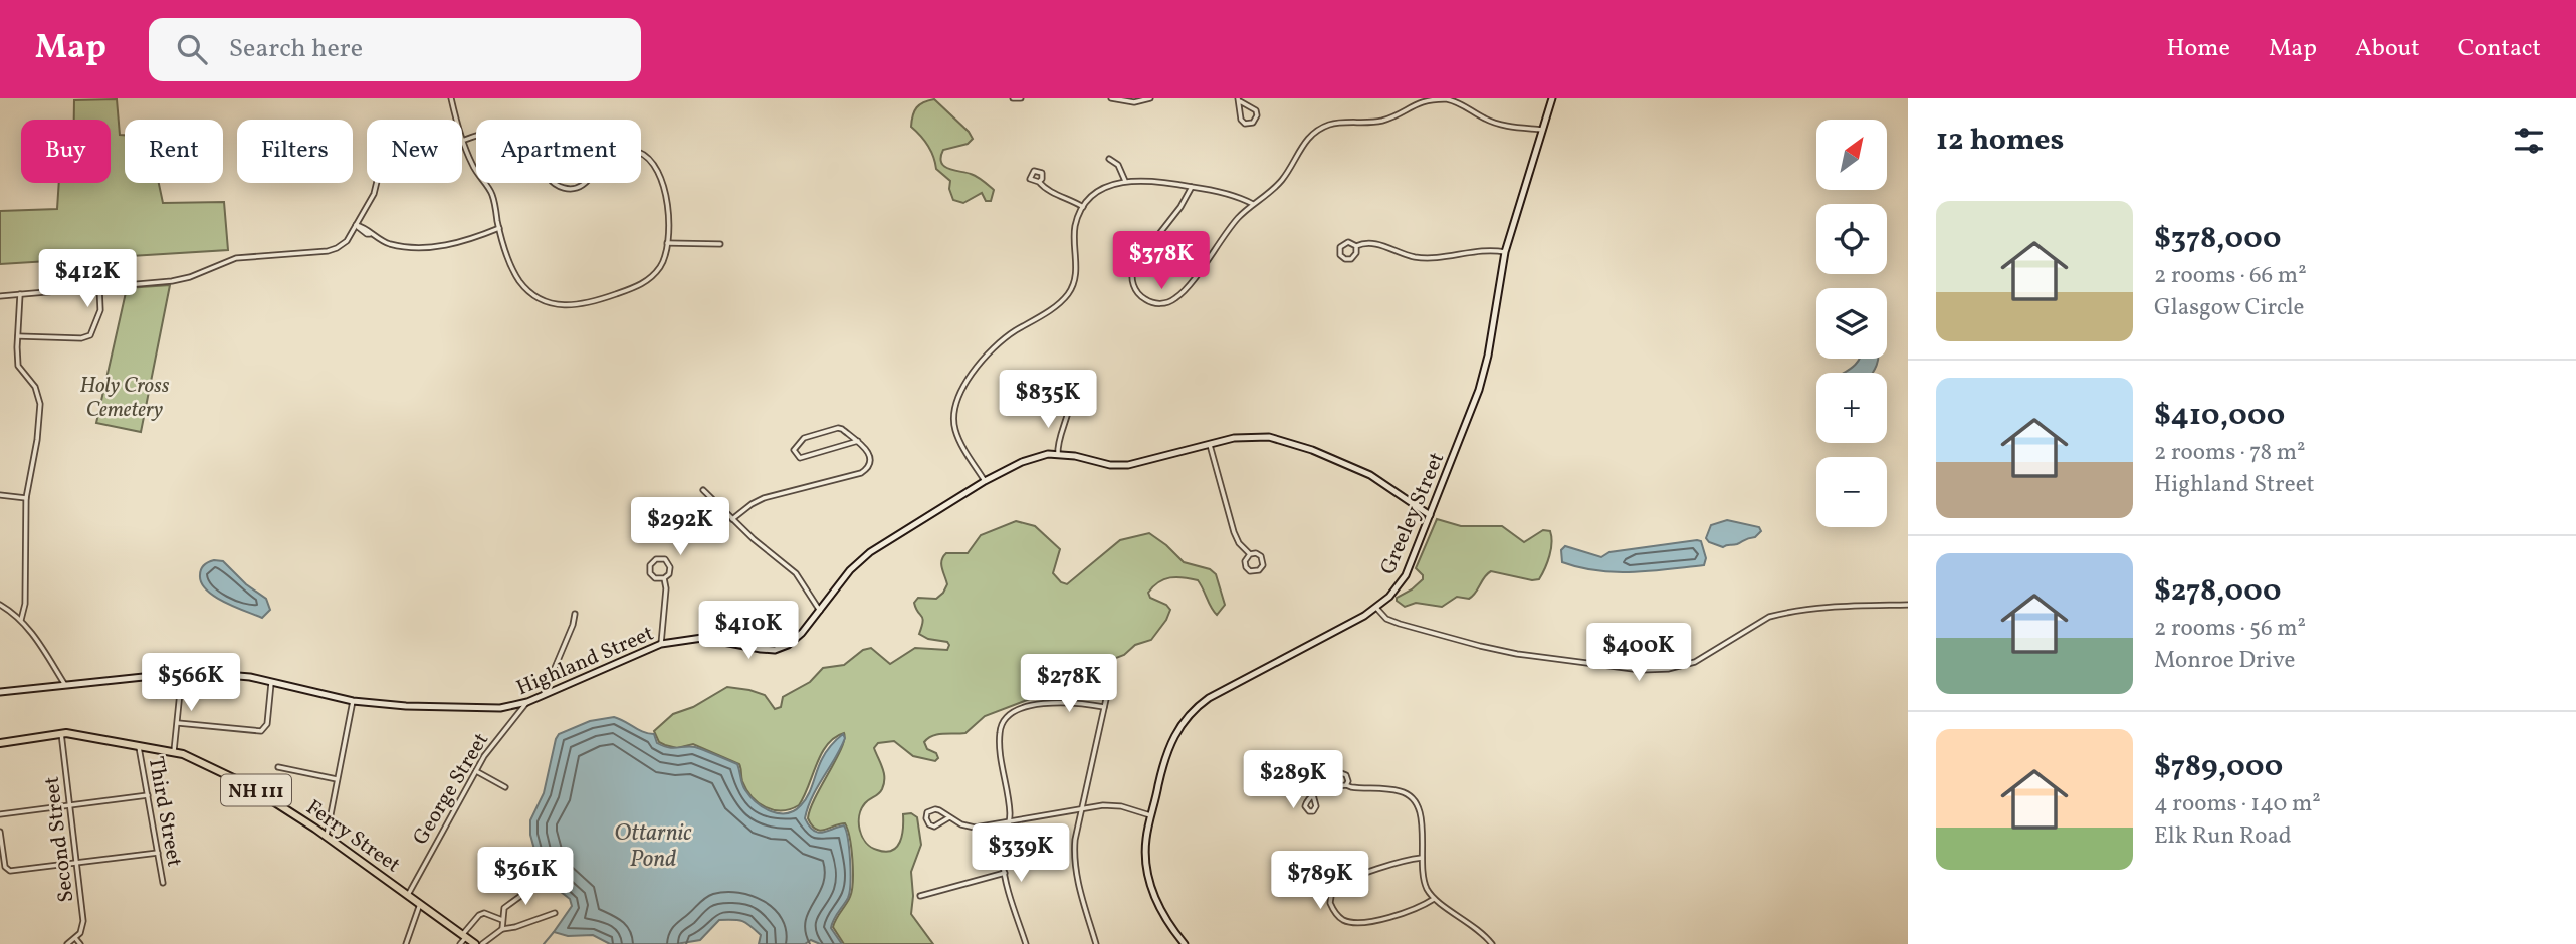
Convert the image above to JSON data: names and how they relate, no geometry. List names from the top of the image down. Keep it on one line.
{"streets":{"main road":["NH 111","Ferry Street"],"street":["Greeley Street","Highland Street","George Street","Third Street","Second Street"]},"crossings":[["Greeley Street","Highland Street"],["Highland Street","George Street"],["George Street","Ferry Street"],["Third Street","Ferry Street"],["Ferry Street","Second Street"]],"water":["Ottarnic Pond"],"parks":["Holy Cross Cemetery"],"north":"top right","page":{"header":"Map","search":"Search here","nav":["Home","Map","About","Contact"],"heading":"12 homes","map_buttons":["+","−"],"chip":["Buy","Rent","Filters","New","Apartment"],"list":[{"name":"$378,000","note":"2 rooms · 66 m² · Glasgow Circle"},{"name":"$410,000","note":"2 rooms · 78 m² · Highland Street"},{"name":"$278,000","note":"2 rooms · 56 m² · Monroe Drive"},{"name":"$789,000","note":"4 rooms · 140 m² · Elk Run Road"}],"price":["$378K","$412K","$835K","$292K","$410K","$400K","$566K","$278K","$289K","$339K","$361K","$789K"]}}
